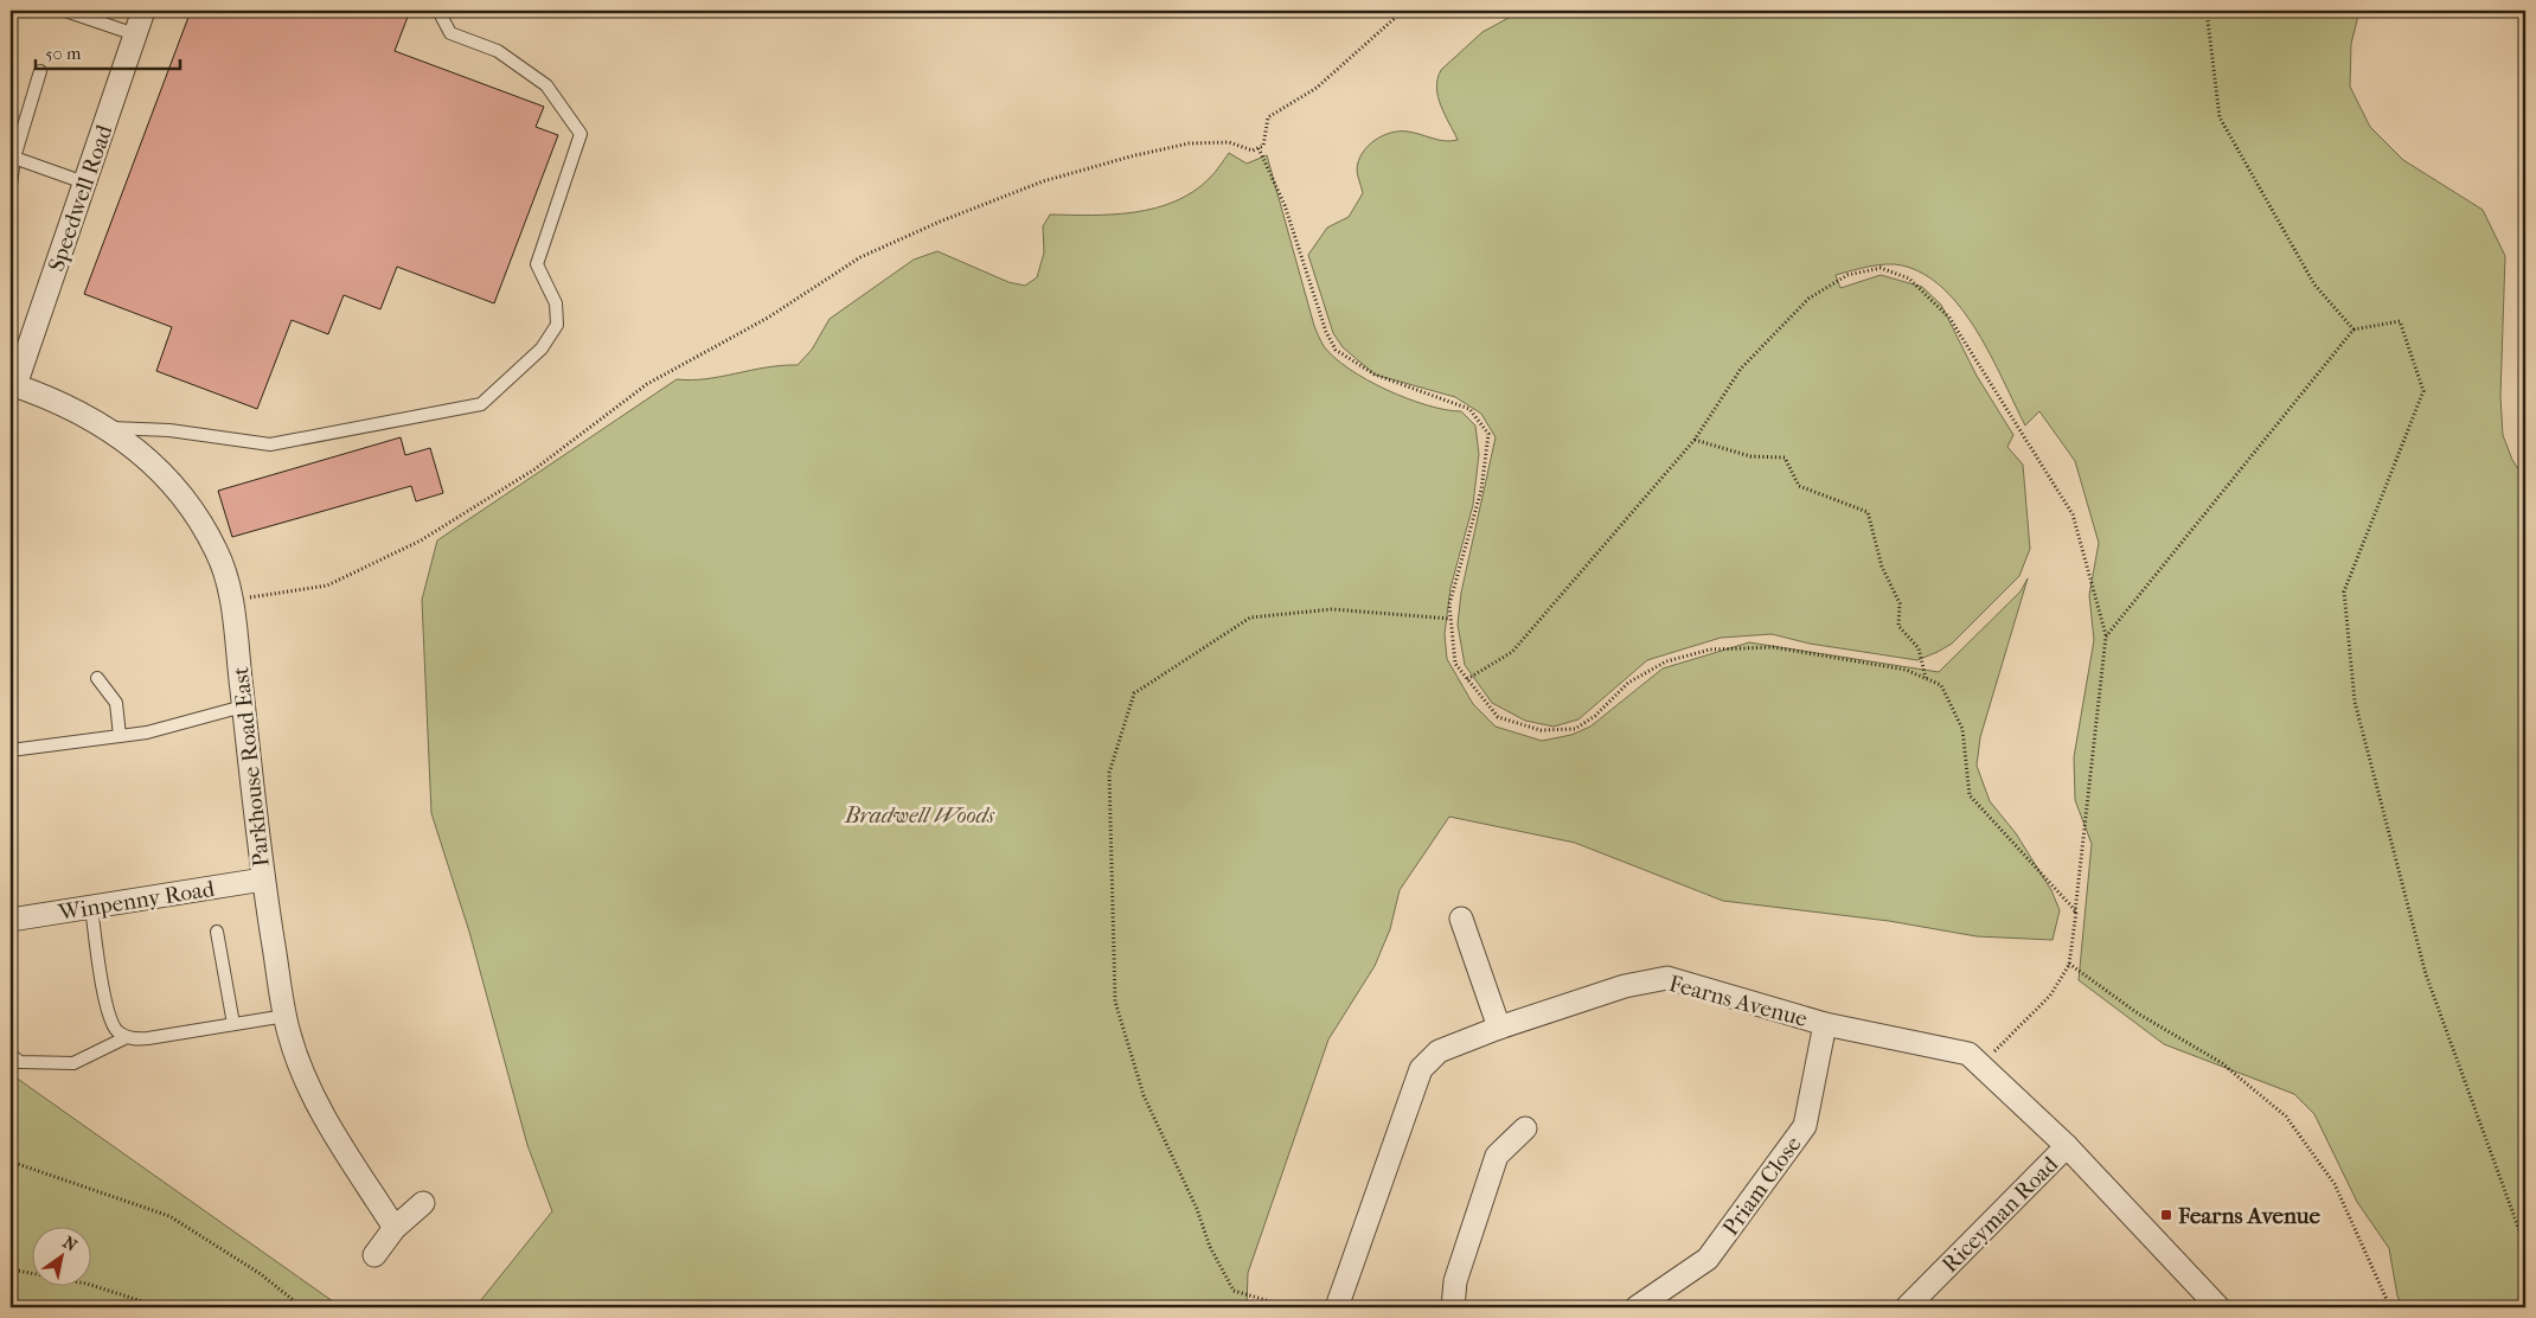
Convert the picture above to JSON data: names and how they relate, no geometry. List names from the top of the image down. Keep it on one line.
{"streets":{"street":["Speedwell Road","Parkhouse Road East","Winpenny Road","Fearns Avenue","Priam Close","Riceyman Road"]},"crossings":[["Speedwell Road","Parkhouse Road East"],["Parkhouse Road East","Winpenny Road"],["Fearns Avenue","Priam Close"],["Fearns Avenue","Riceyman Road"]],"parks":["Bradwell Woods"],"places":{"transit":["Fearns Avenue"]},"scale_bar":"50 m","north":"top right"}
